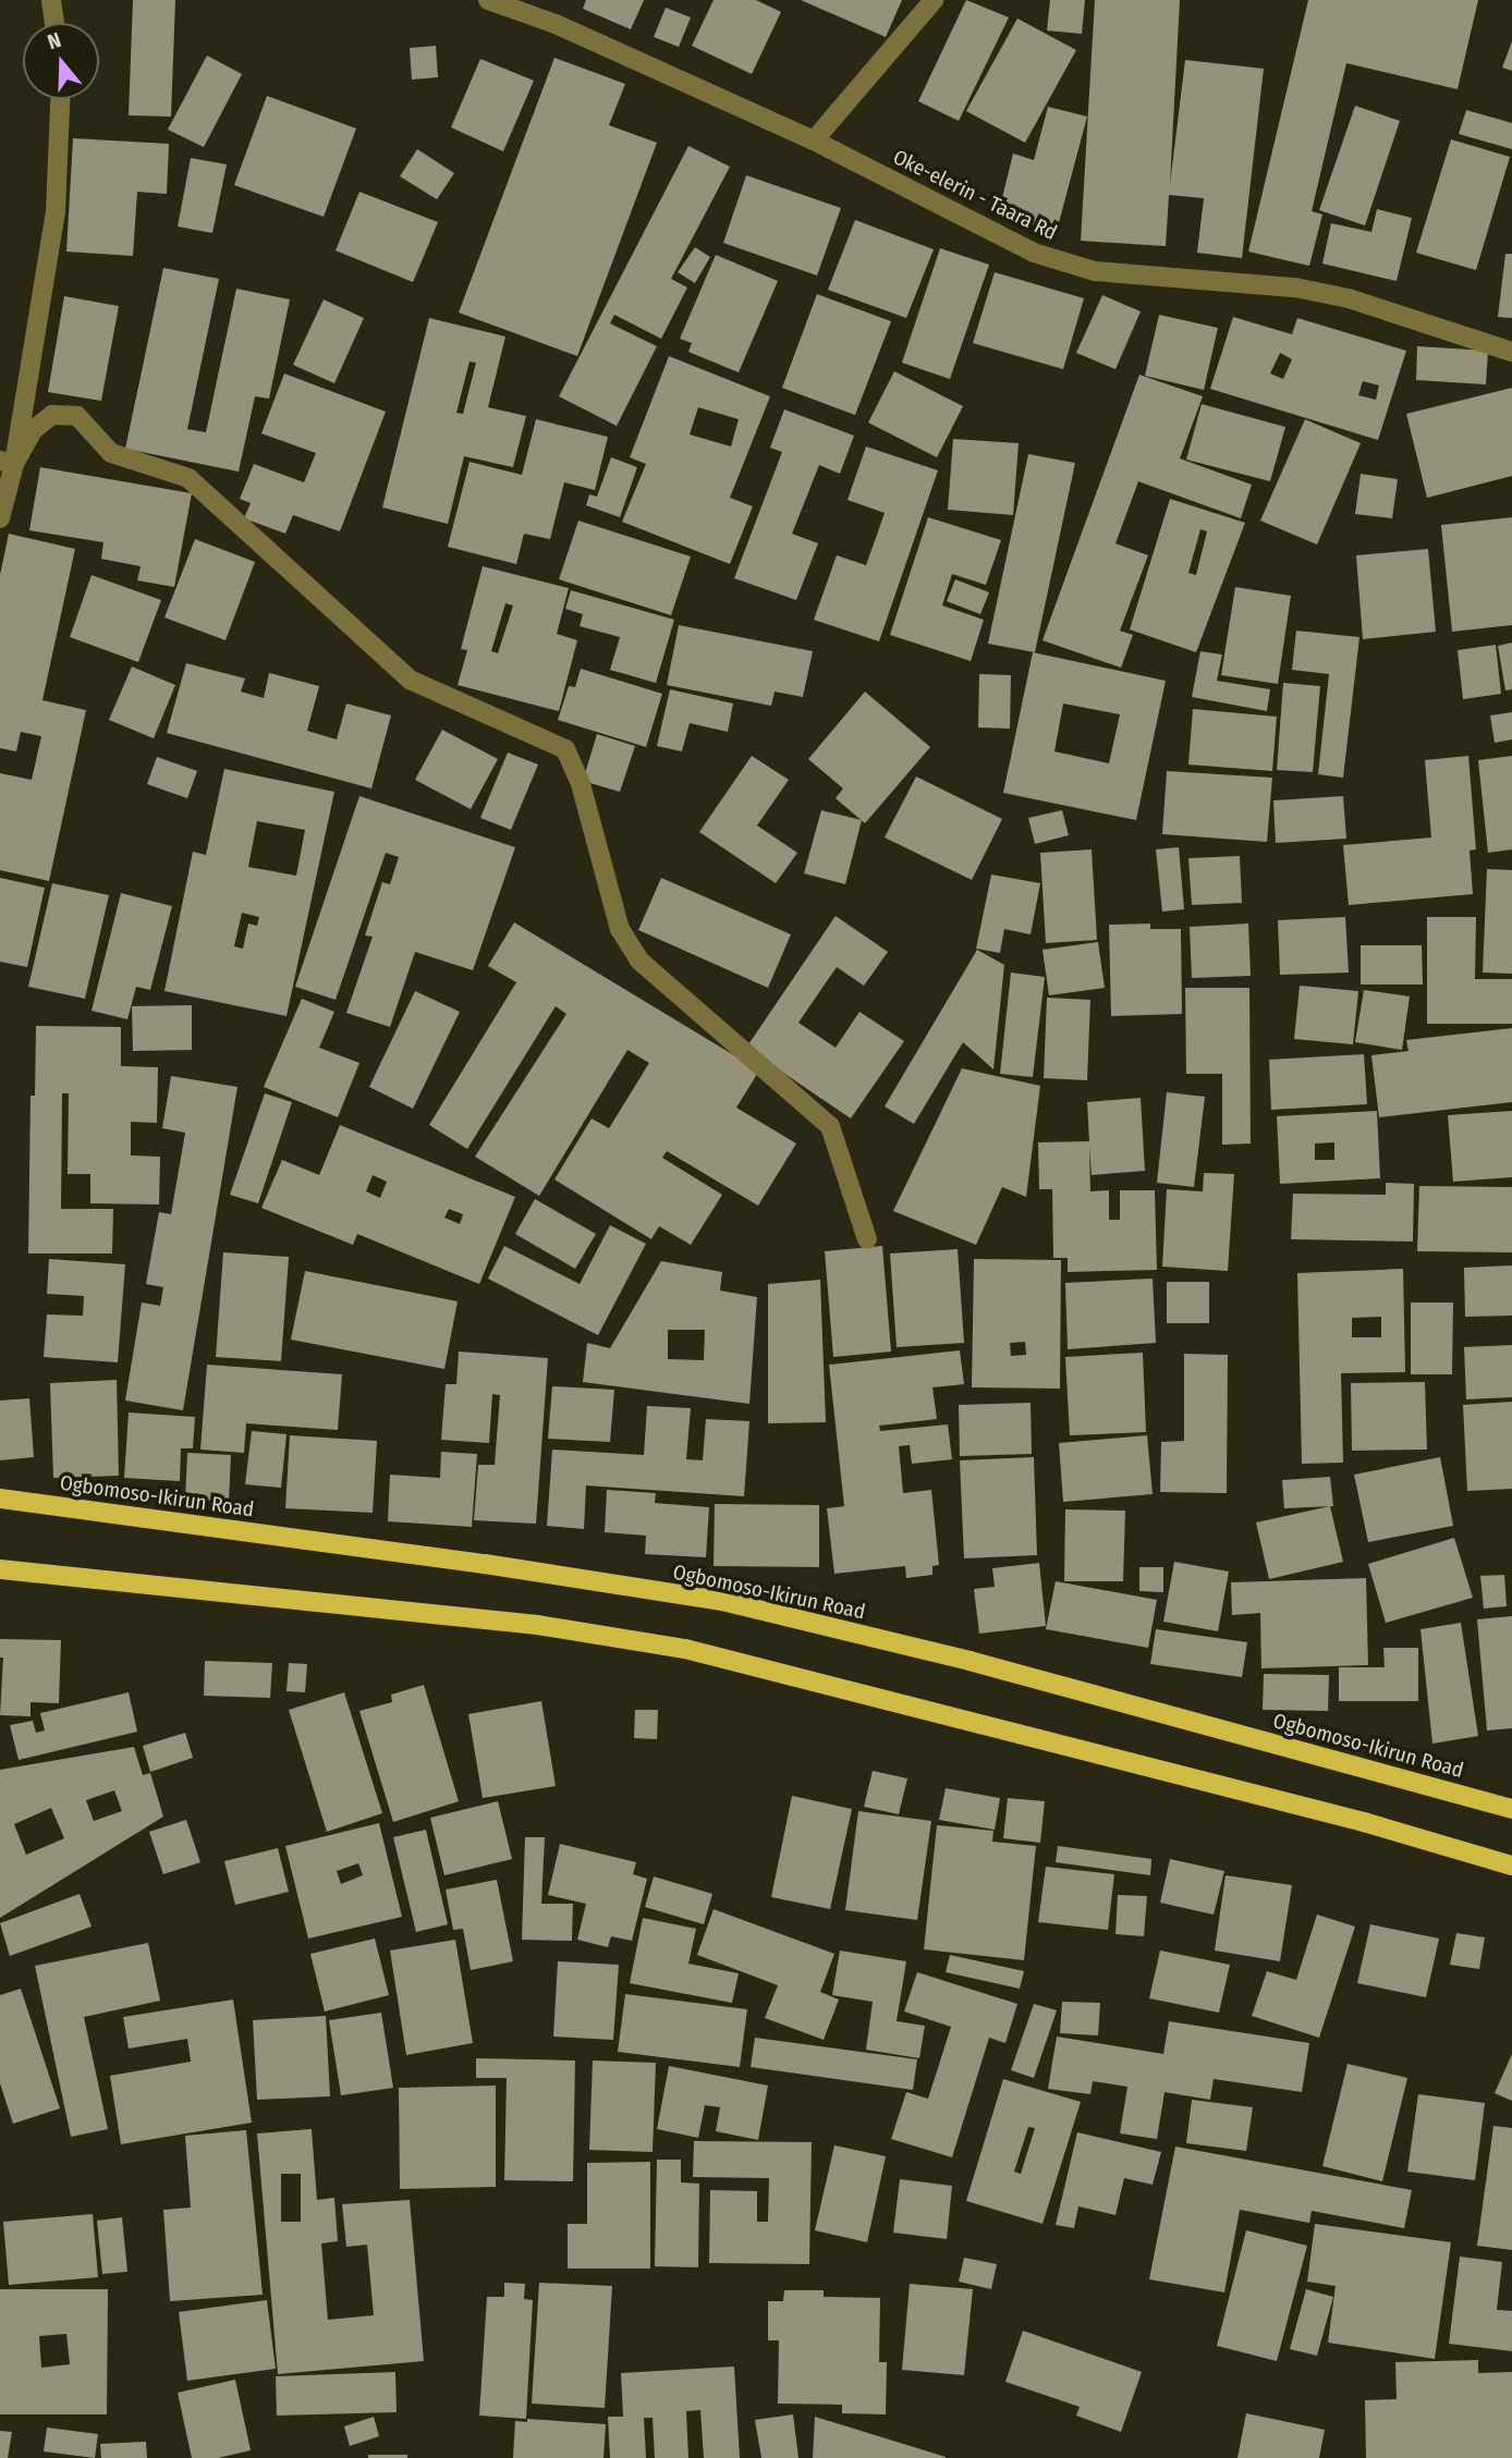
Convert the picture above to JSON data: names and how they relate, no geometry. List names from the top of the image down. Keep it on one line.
{"streets":{"main road":["Ogbomoso-Ikirun Road"],"street":["Oke-elerin - Taara Rd"]},"north":"top"}
